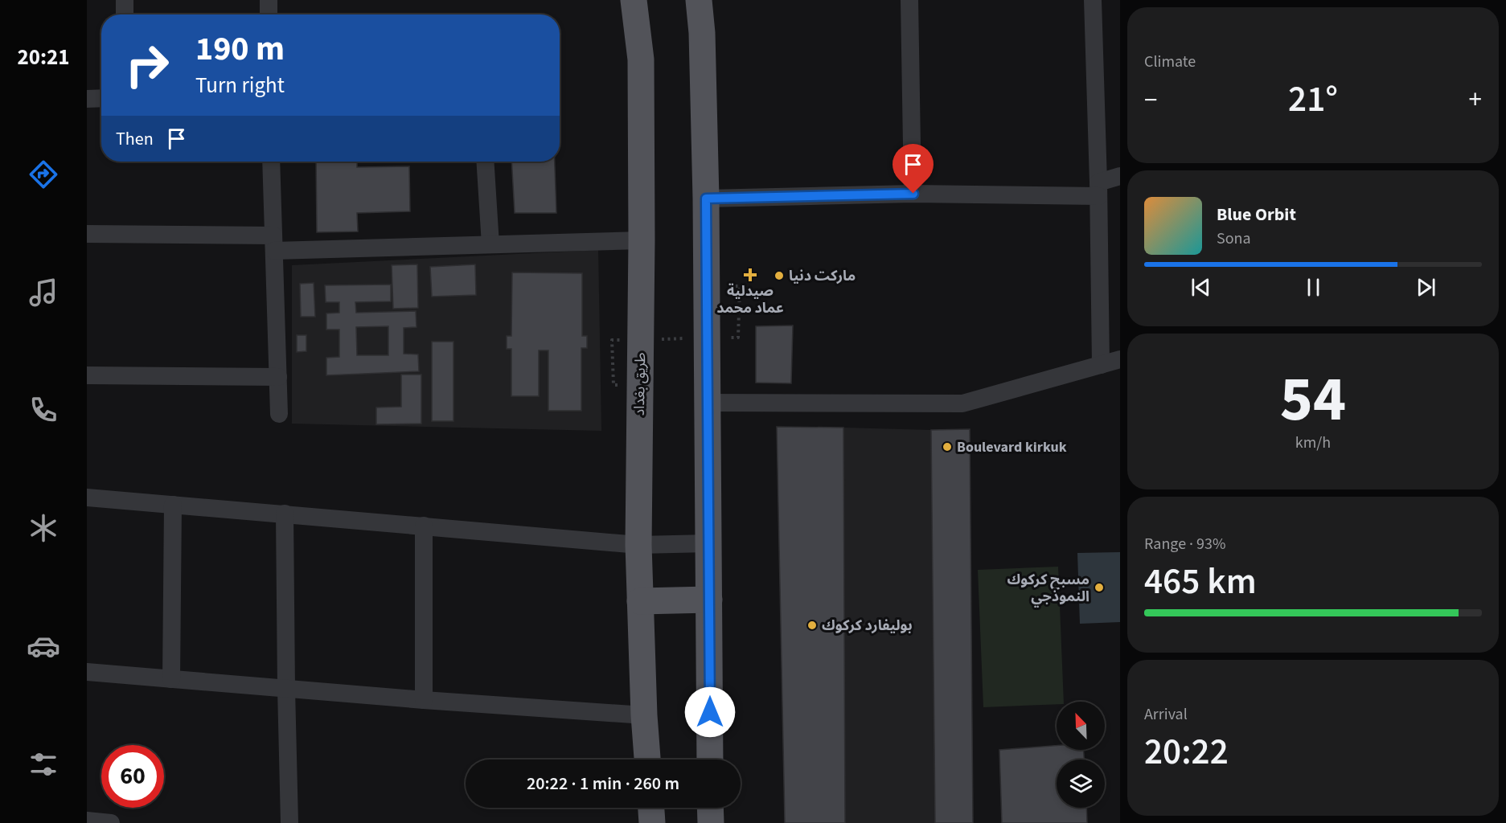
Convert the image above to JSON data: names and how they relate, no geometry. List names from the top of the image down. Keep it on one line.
{"streets":{"main road":["طريق بغداد"]},"places":{"health":["صيدلية عماد محمد"],"other":["ماركت دنيا","Boulevard kirkuk","مسبح كركوك النموذجي","بوليفارد كركوك"]},"north":"top left","page":{"tabs":"20:21","tile":["Climate",["54","km/h"],["Range · 93%","465 km"],["Arrival","20:22"]],"turn":["190 m","Turn right"],"heat":["−","21°","+"],"then":"Then","song":["Blue Orbit","Sona"],"limit":"60","trip":"20:22 · 1 min · 260 m"}}
